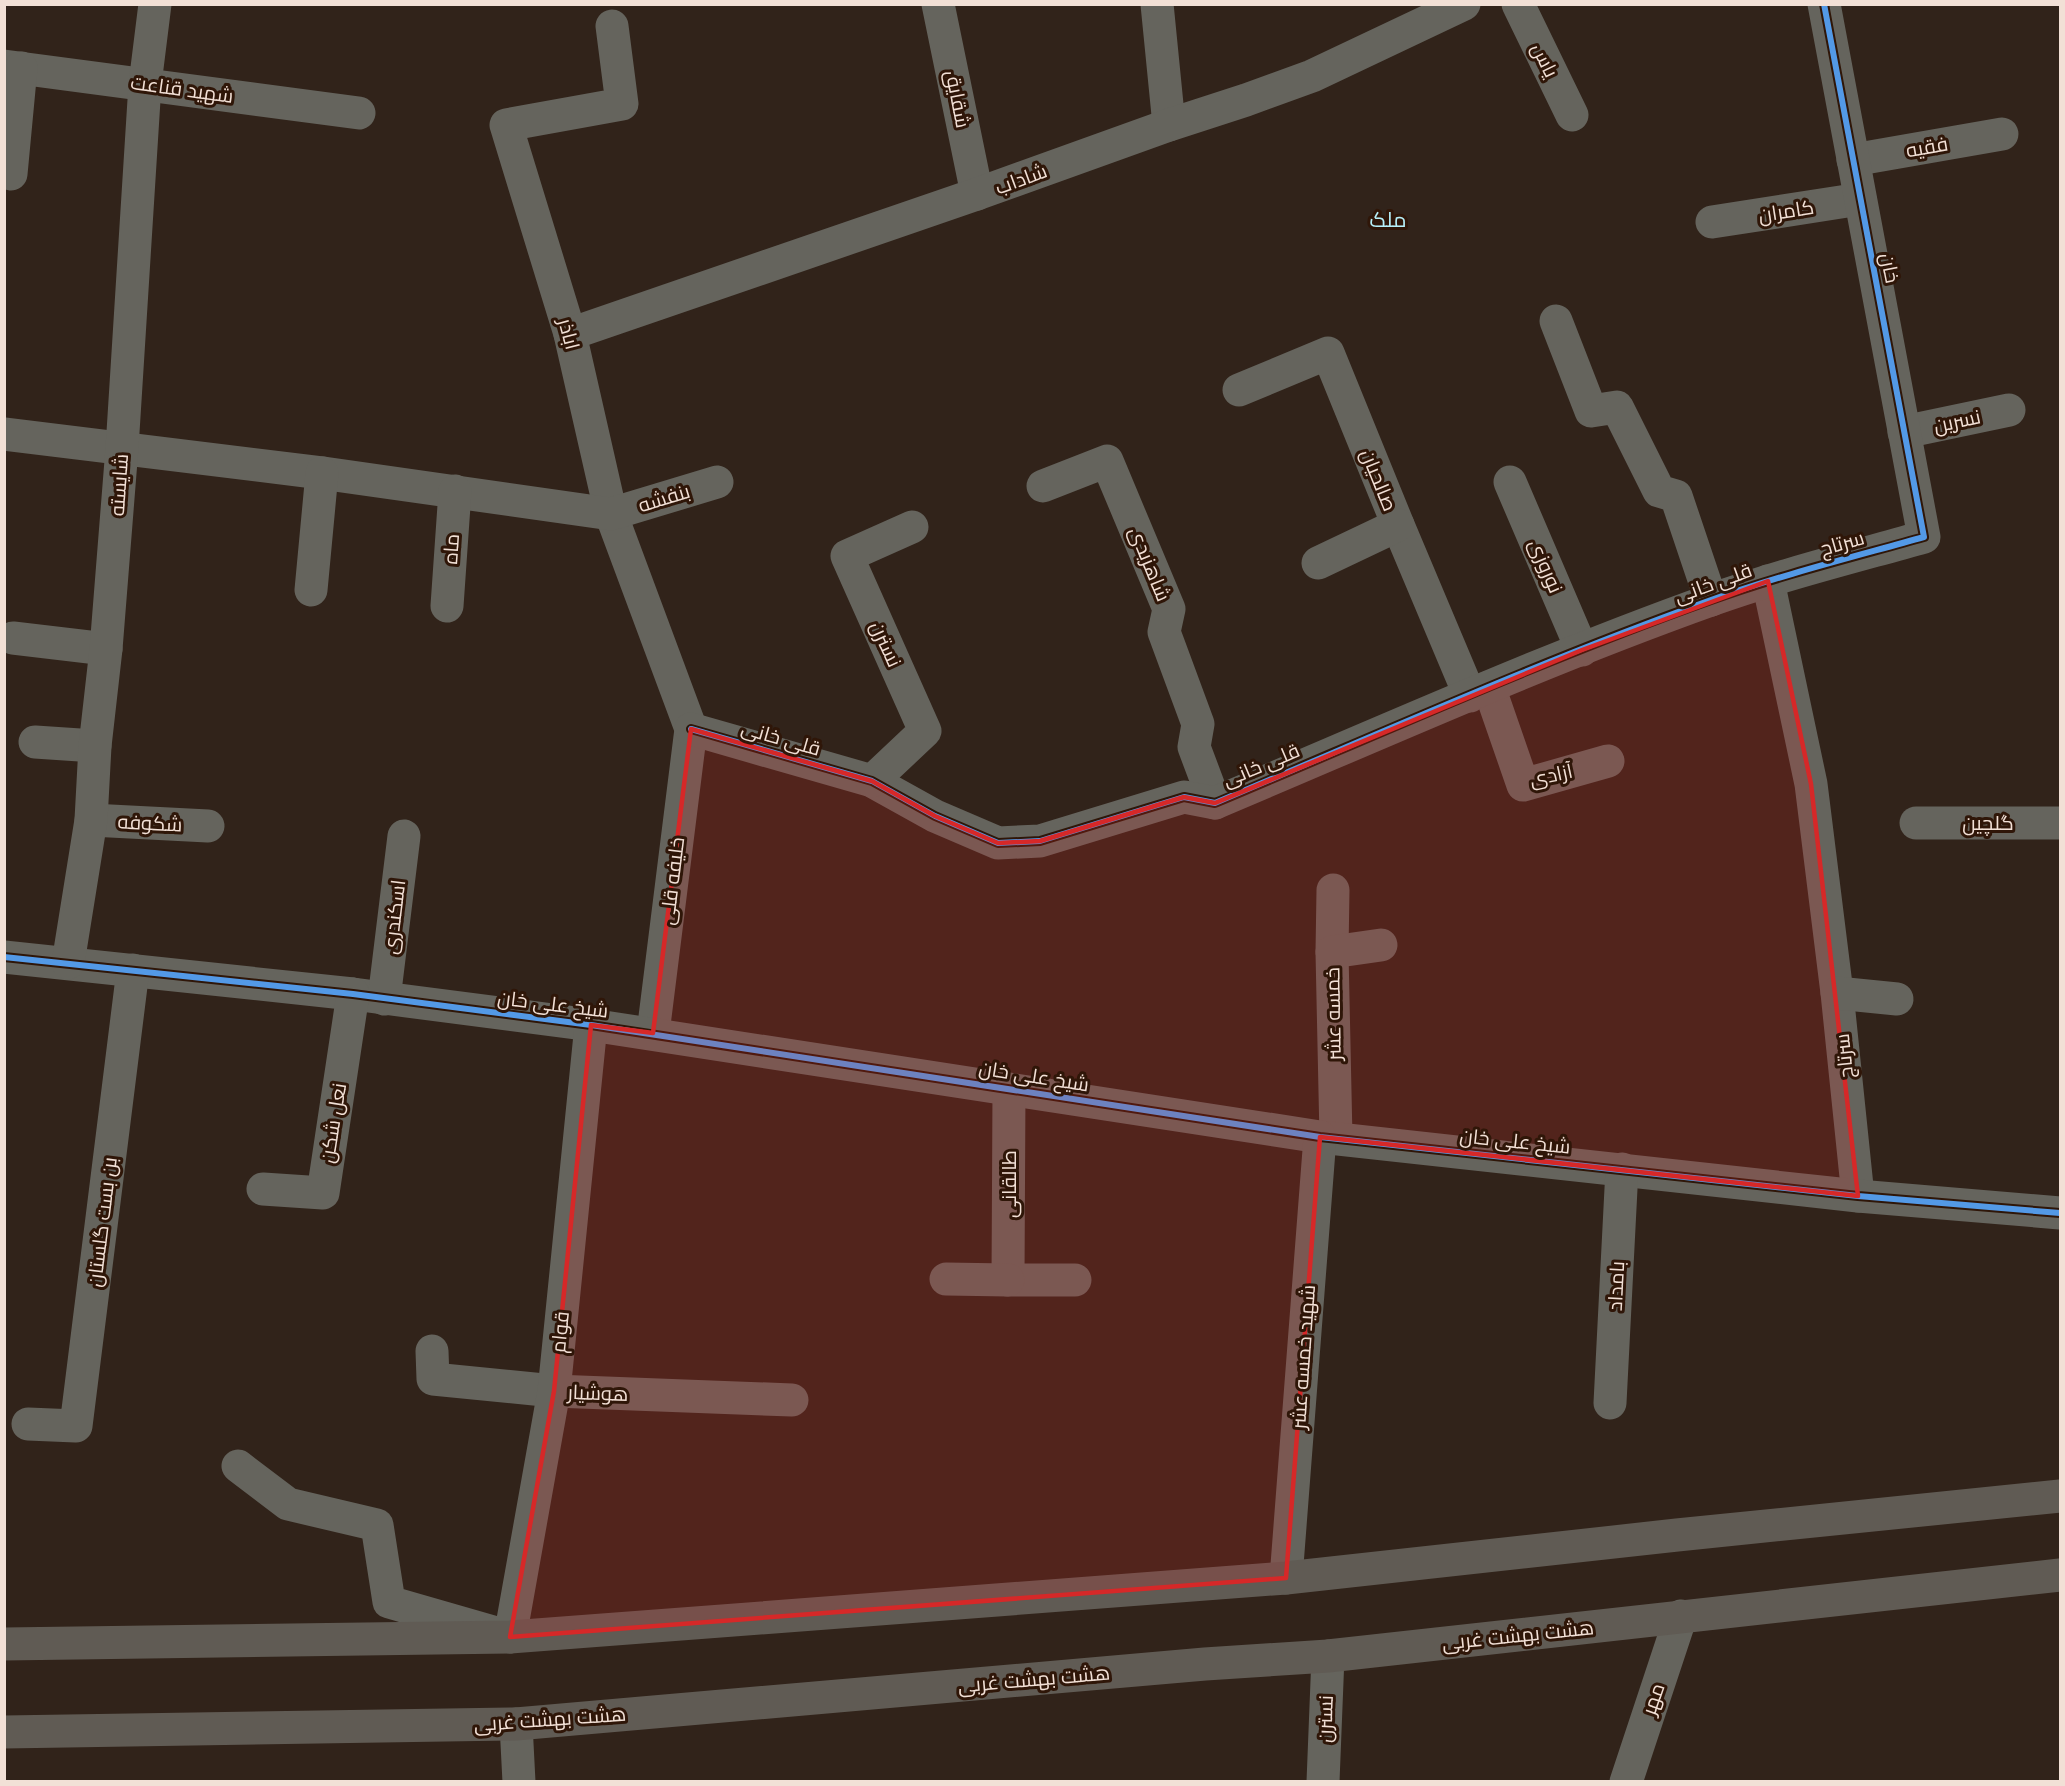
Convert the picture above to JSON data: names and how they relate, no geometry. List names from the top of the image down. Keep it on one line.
{"streets":{"main road":["هشت بهشت غربی"],"street":["یاس","شهید قناعت","شقایق","فقیه","شاداب","کامران","خان","اباذر","نسرین","صالحیان","شایسته","بنفشه","سرتاج","ماه","شاهزیدی","نوروزی","قلی خانی","نسترن","آزادی","شکوفه","گلچین","خلیفه قلی","اسکندری","شیخ علی خان","خمسه عشر","نعل شکن","طالقانی","بن بست گلستان","بامداد","قوام","شهید خمسه عشر","هوشیار","مهر"]},"crossings":[["شهید قناعت","شایسته"],["شقایق","شاداب"],["فقیه","خان"],["شاداب","اباذر"],["کامران","خان"],["خان","نسرین"],["خان","سرتاج"],["اباذر","بنفشه"],["اباذر","قلی خانی"],["اباذر","خلیفه قلی"],["صالحیان","قلی خانی"],["صالحیان","آزادی"],["شایسته","شکوفه"],["شایسته","شیخ علی خان"],["سرتاج","قلی خانی"],["سرتاج","شیخ علی خان"],["شاهزیدی","قلی خانی"],["نوروزی","قلی خانی"],["قلی خانی","نسترن"],["قلی خانی","آزادی"],["قلی خانی","خلیفه قلی"],["نسترن","هشت بهشت غربی"],["خلیفه قلی","شیخ علی خان"],["اسکندری","شیخ علی خان"],["اسکندری","نعل شکن"],["شیخ علی خان","خمسه عشر"],["شیخ علی خان","نعل شکن"],["شیخ علی خان","طالقانی"],["شیخ علی خان","بن بست گلستان"],["شیخ علی خان","بامداد"],["شیخ علی خان","قوام"],["شیخ علی خان","شهید خمسه عشر"],["خمسه عشر","شهید خمسه عشر"],["قوام","هوشیار"],["هشت بهشت غربی","مهر"]],"districts":["ملک"]}
